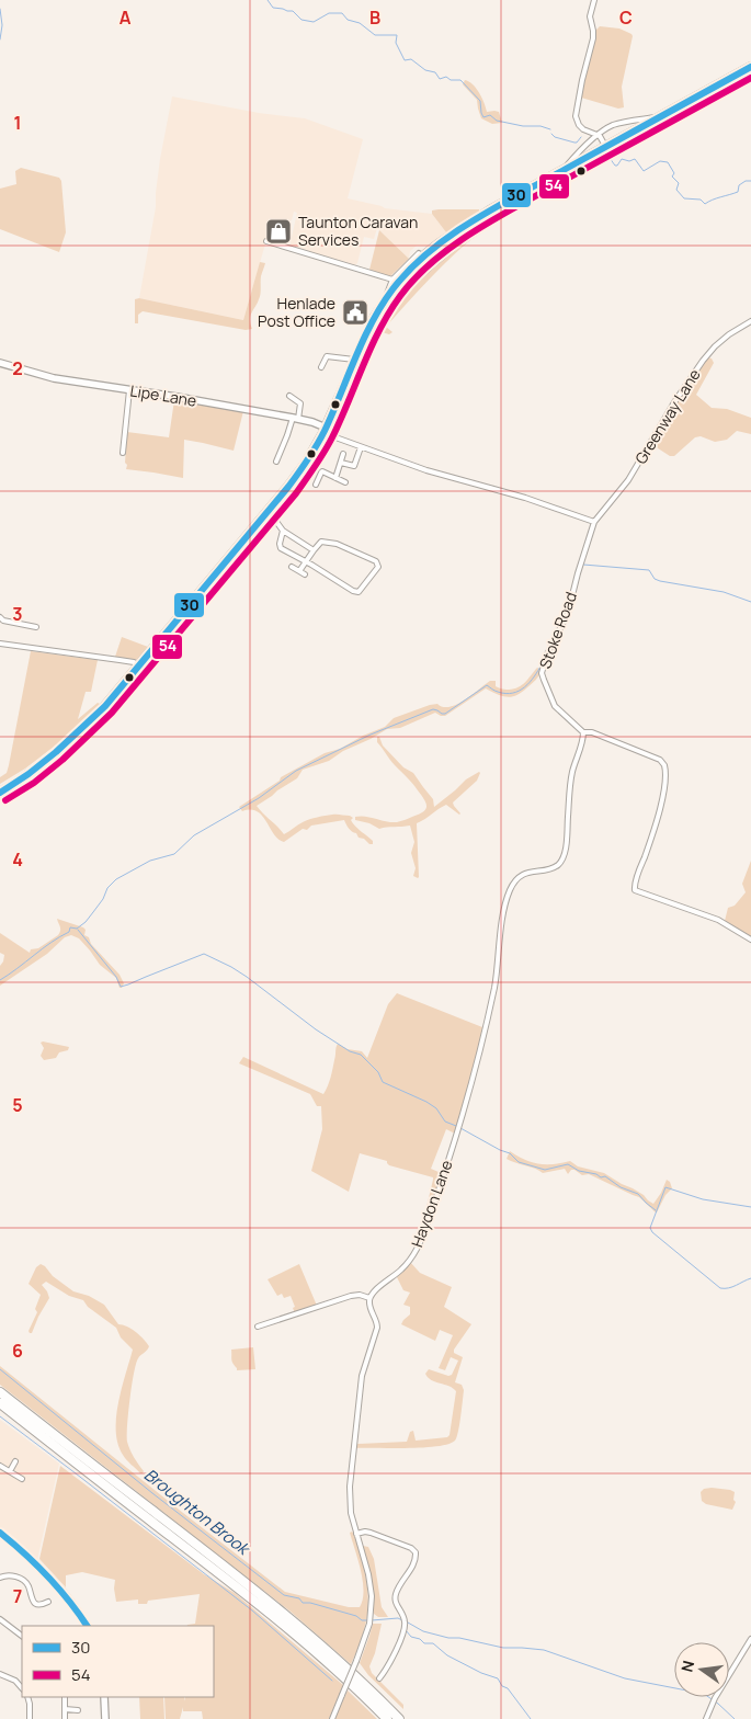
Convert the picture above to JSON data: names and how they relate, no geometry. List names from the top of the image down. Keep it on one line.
{"streets":{"street":["Lipe Lane","Greenway Lane","Stoke Road","Haydon Lane"]},"crossings":[["Greenway Lane","Stoke Road"],["Stoke Road","Haydon Lane"]],"water":["Broughton Brook"],"places":{"shop":["Taunton Caravan Services"],"public building":["Henlade Post Office"]},"lines":["transit line 30","transit line 54"],"legend":["30","54"],"north":"left","grid":{"columns":["A","B","C"],"rows":["1","2","3","4","5","6","7"]}}
